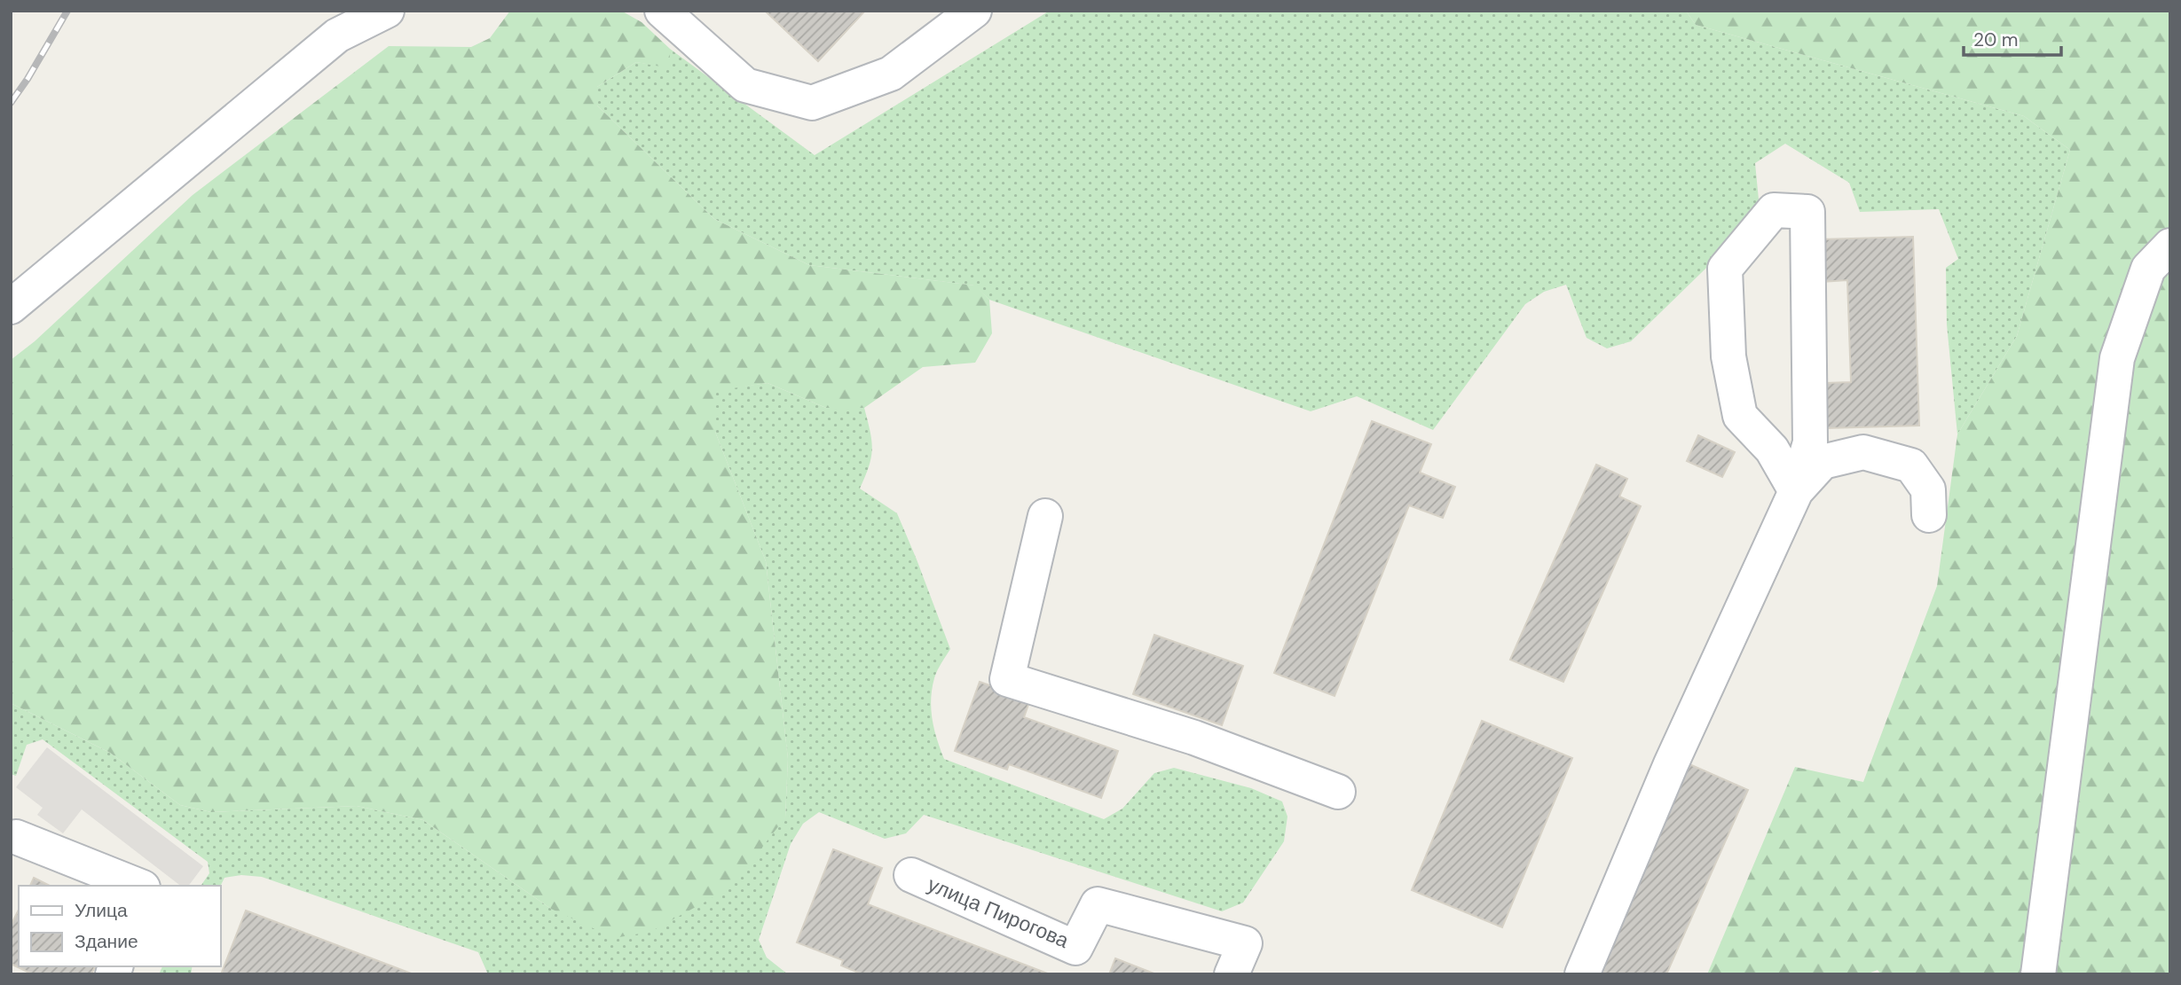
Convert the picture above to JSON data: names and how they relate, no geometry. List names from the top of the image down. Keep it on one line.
{"streets":{"street":["улица Пирогова"]},"legend":["Улица","Здание"],"scale_bar":"20 m"}
